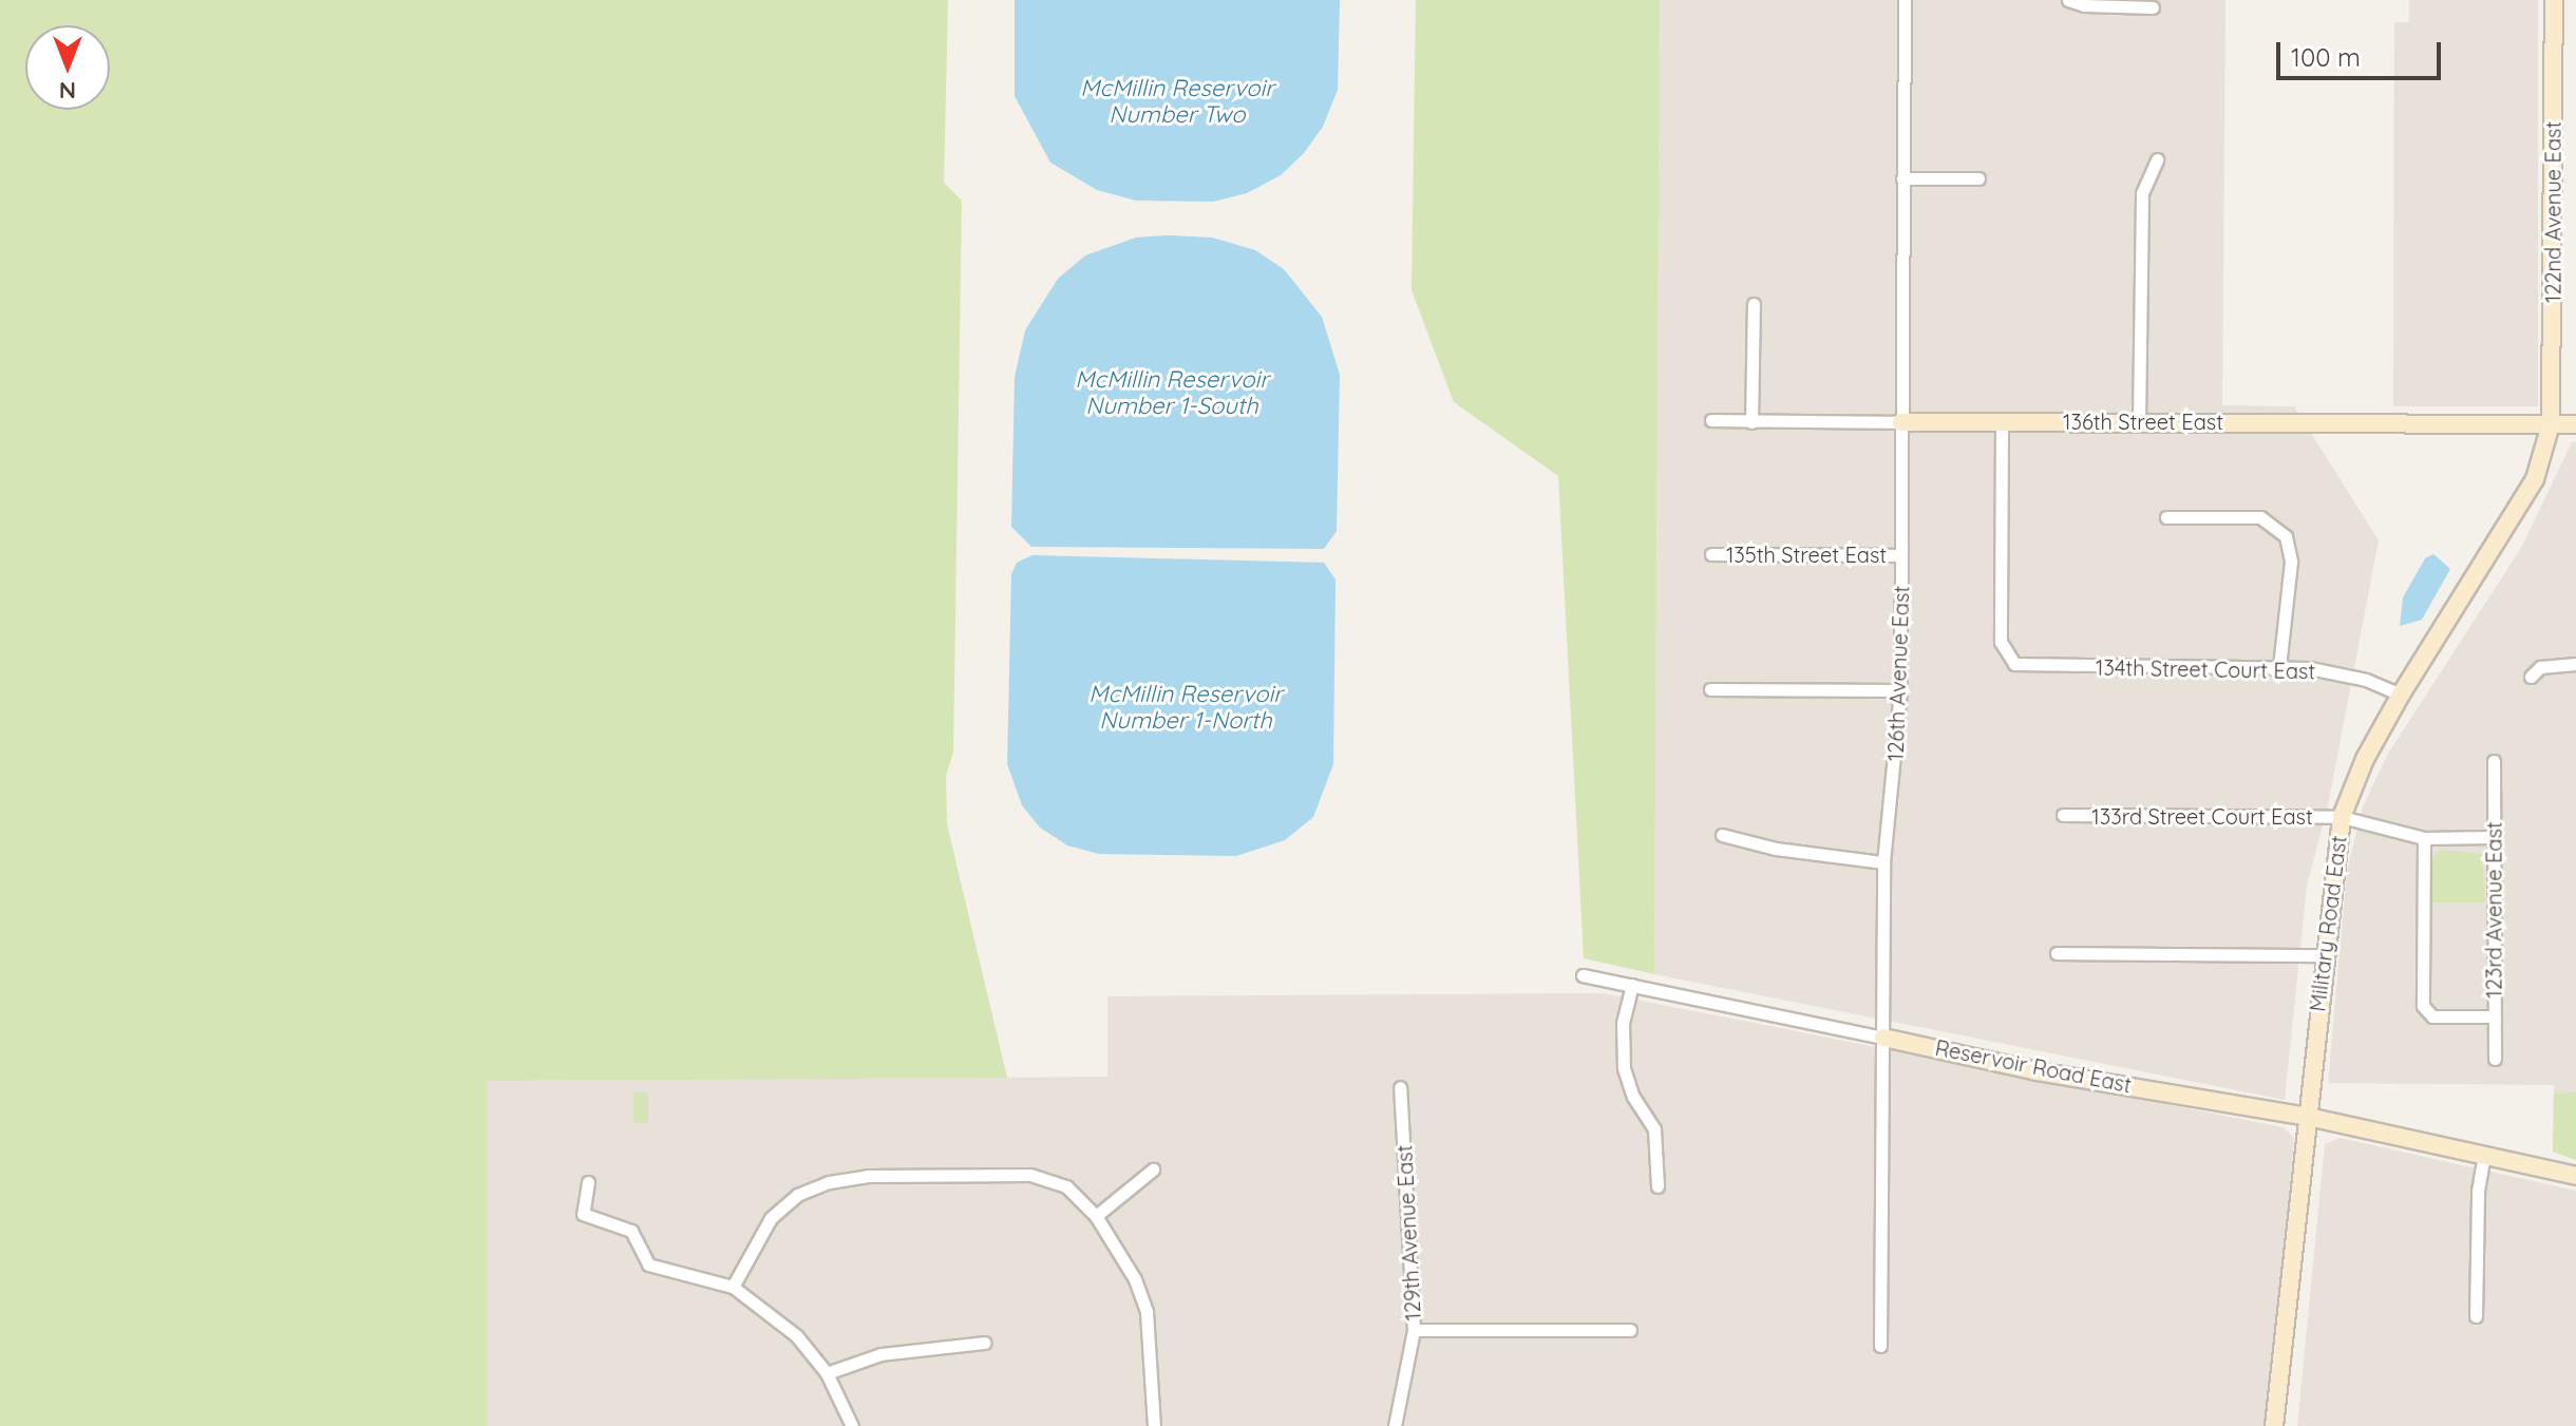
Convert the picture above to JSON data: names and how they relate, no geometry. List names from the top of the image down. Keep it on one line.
{"streets":{"main road":["122nd Avenue East","136th Street East","Military Road East","Reservoir Road East"],"street":["135th Street East","134th Street Court East","126th Avenue East","133rd Street Court East","123rd Avenue East","129th Avenue East"]},"crossings":[["122nd Avenue East","136th Street East"],["122nd Avenue East","Military Road East"],["136th Street East","134th Street Court East"],["136th Street East","126th Avenue East"],["136th Street East","Military Road East"],["135th Street East","126th Avenue East"],["134th Street Court East","Military Road East"],["126th Avenue East","Reservoir Road East"],["133rd Street Court East","123rd Avenue East"],["133rd Street Court East","Military Road East"],["Military Road East","Reservoir Road East"]],"water":["McMillin Reservoir Number Two","McMillin Reservoir Number 1-South","McMillin Reservoir Number 1-North"],"scale_bar":"100 m","north":"bottom"}
